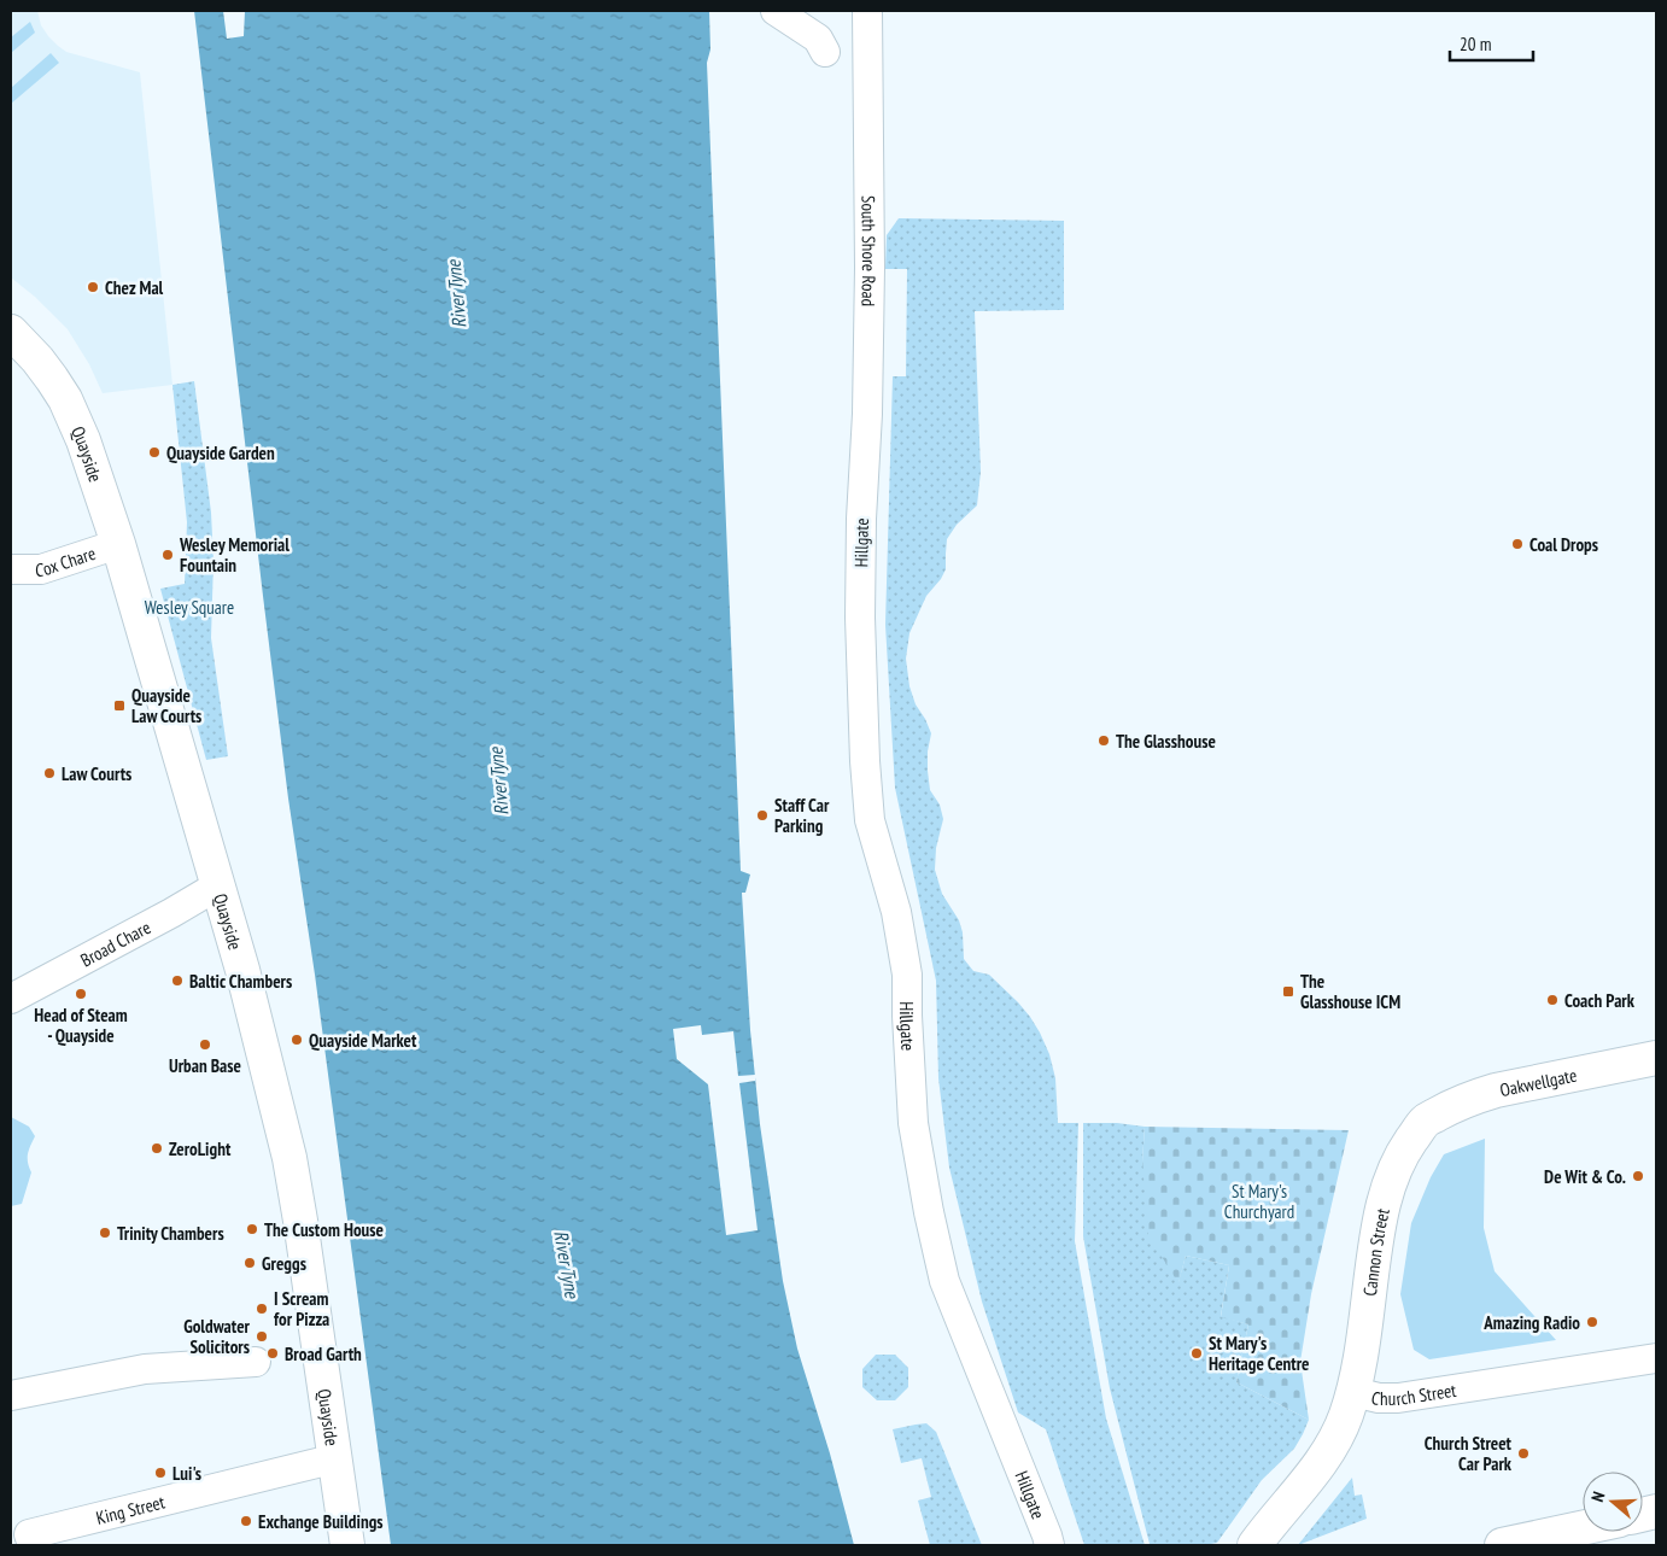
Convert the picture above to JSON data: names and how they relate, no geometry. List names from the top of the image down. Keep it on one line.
{"streets":{"main road":["Quayside","Oakwellgate","Cannon Street","Church Street"],"street":["South Shore Road","Hillgate","Cox Chare","Broad Chare","King Street"]},"crossings":[["South Shore Road","Hillgate"],["Quayside","Cox Chare"],["Quayside","Broad Chare"],["Quayside","King Street"],["Oakwellgate","Cannon Street"],["Cannon Street","Church Street"]],"water":["River Tyne"],"parks":["Wesley Square","St Mary's Churchyard"],"places":{"other":["Chez Mal","Quayside Garden","Coal Drops","Wesley Memorial Fountain","The Glasshouse","Law Courts","Staff Car Parking","Baltic Chambers","Head of Steam - Quayside","Coach Park","Quayside Market","Urban Base","ZeroLight","De Wit & Co.","The Custom House","Trinity Chambers","Greggs","I Scream for Pizza","Amazing Radio","Goldwater Solicitors","Broad Garth","St Mary's Heritage Centre","Church Street Car Park","Lui's","Exchange Buildings"],"transit":["Quayside Law Courts","The Glasshouse ICM"]},"scale_bar":"20 m","north":"left"}
